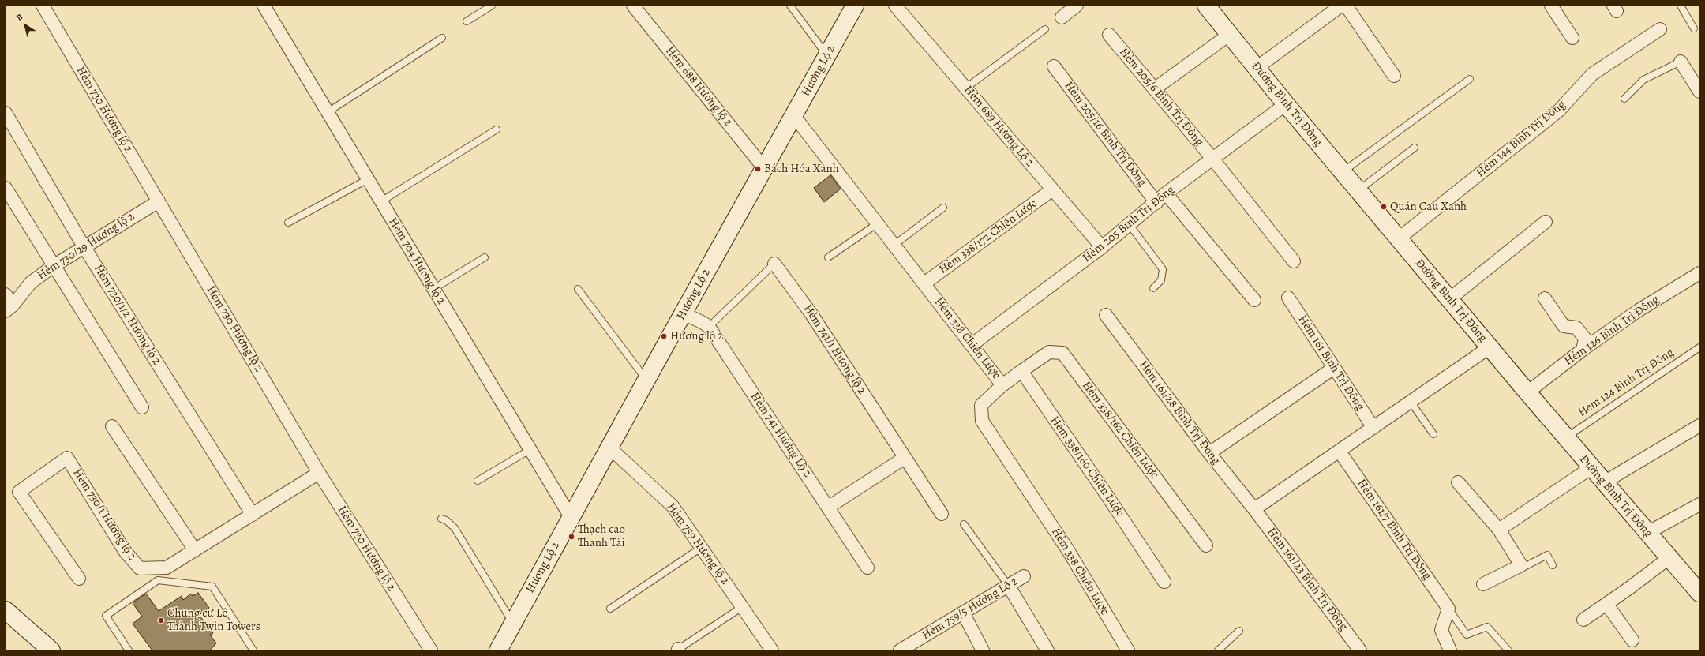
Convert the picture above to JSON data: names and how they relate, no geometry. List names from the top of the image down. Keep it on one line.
{"streets":{"main road":["Hương Lộ 2","Đường Bình Trị Đông"],"street":["Hẻm 688 Hương lộ 2","Hẻm 205/6 Bình Trị Đông","Hẻm 730 Hương lộ 2","Hẻm 689 Hương Lộ 2","Hẻm 205/16 Bình Trị Đông","Hẻm 144 Bình Trị Đông","Hẻm 205 Bình Trị Đông","Hẻm 338/172 Chiến Lược","Hẻm 730/29 Hương lộ 2","Hẻm 704 Hương lộ 2","Hẻm 730/1/2 Hương lộ 2","Hẻm 126 Bình Trị Đông","Hẻm 338 Chiến Lược","Hẻm 741/1 Hương lộ 2","Hẻm 161 Bình Trị Đông","Hẻm 161/28 Bình Trị Đông","Hẻm 338/162 Chiến Lược","Hẻm 741 Hương Lộ 2","Hẻm 338/160 Chiến Lược","Hẻm 730/1 Hương lộ 2","Hẻm 161/7 Bình Trị Đông","Hẻm 759 Hương lộ 2","Hẻm 161/23 Bình Trị Đông","Hẻm 759/5 Hương Lộ 2"],"lane":["Hẻm 124 Bình Trị Đông"]},"crossings":[["Hương Lộ 2","Hẻm 688 Hương lộ 2"],["Hương Lộ 2","Hẻm 704 Hương lộ 2"],["Hương Lộ 2","Hẻm 338 Chiến Lược"],["Hương Lộ 2","Hẻm 741 Hương Lộ 2"],["Hương Lộ 2","Hẻm 759 Hương lộ 2"],["Hẻm 205/6 Bình Trị Đông","Hẻm 205 Bình Trị Đông"],["Đường Bình Trị Đông","Hẻm 144 Bình Trị Đông"],["Đường Bình Trị Đông","Hẻm 205 Bình Trị Đông"],["Đường Bình Trị Đông","Hẻm 126 Bình Trị Đông"],["Đường Bình Trị Đông","Hẻm 124 Bình Trị Đông"],["Hẻm 730 Hương lộ 2","Hẻm 730/29 Hương lộ 2"],["Hẻm 730 Hương lộ 2","Hẻm 730/1 Hương lộ 2"],["Hẻm 689 Hương Lộ 2","Hẻm 205 Bình Trị Đông"],["Hẻm 689 Hương Lộ 2","Hẻm 338/172 Chiến Lược"],["Hẻm 205/16 Bình Trị Đông","Hẻm 205 Bình Trị Đông"],["Hẻm 205 Bình Trị Đông","Hẻm 338 Chiến Lược"],["Hẻm 338/172 Chiến Lược","Hẻm 338 Chiến Lược"],["Hẻm 730/29 Hương lộ 2","Hẻm 730/1/2 Hương lộ 2"],["Hẻm 730/1/2 Hương lộ 2","Hẻm 730/1 Hương lộ 2"],["Hẻm 741/1 Hương lộ 2","Hẻm 741 Hương Lộ 2"],["Hẻm 161/28 Bình Trị Đông","Hẻm 161/23 Bình Trị Đông"],["Hẻm 338/162 Chiến Lược","Hẻm 338/160 Chiến Lược"]],"places":["Bách Hóa Xanh","Quán Cau Xanh","Hương lộ 2","Thạch cao Thanh Tài","Chung cư Lê Thành Twin Towers"],"north":"top left"}
